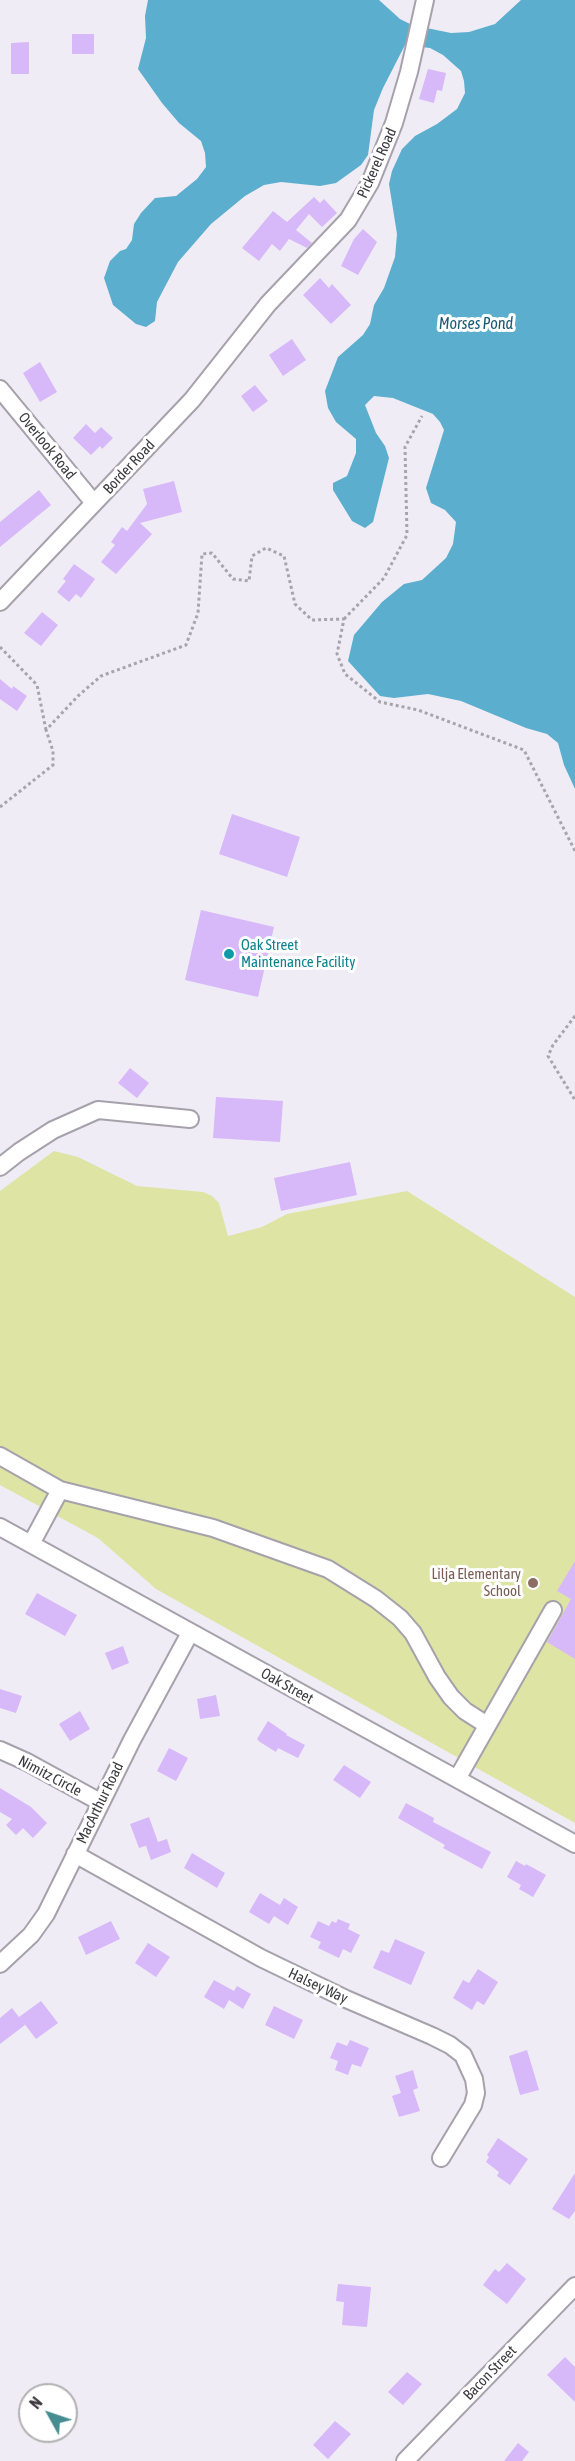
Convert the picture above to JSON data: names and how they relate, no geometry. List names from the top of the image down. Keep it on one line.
{"streets":{"street":["Pickerel Road","Overlook Road","Border Road","Oak Street","Nimitz Circle","MacArthur Road","Halsey Way","Bacon Street"]},"crossings":[["Pickerel Road","Border Road"],["Overlook Road","Border Road"],["Oak Street","MacArthur Road"],["Nimitz Circle","MacArthur Road"],["MacArthur Road","Halsey Way"]],"water":["Morses Pond"],"places":["Oak Street Maintenance Facility","Lilja Elementary School"],"north":"top left"}
